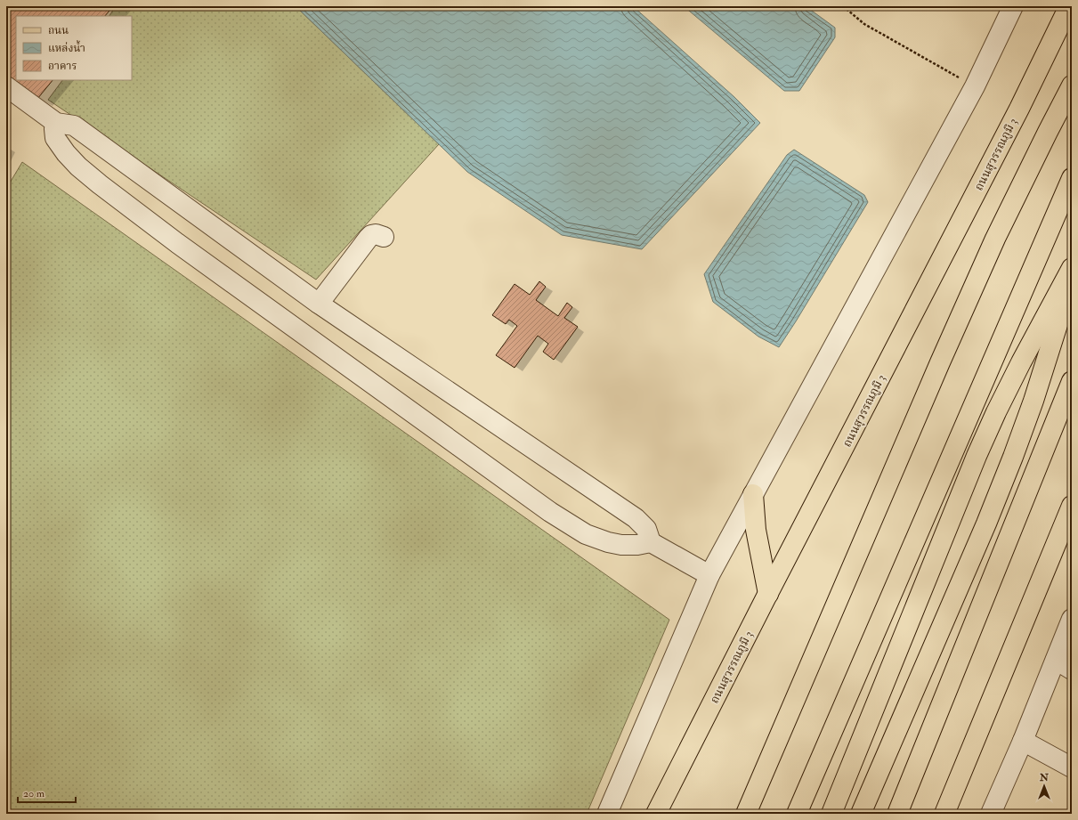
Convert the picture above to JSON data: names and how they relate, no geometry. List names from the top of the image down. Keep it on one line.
{"streets":{"main road":["ถนนสุวรรณภูมิ 3"]},"legend":["ถนน","แหล่งน้ำ","อาคาร"],"scale_bar":"20 m","north":"top"}
